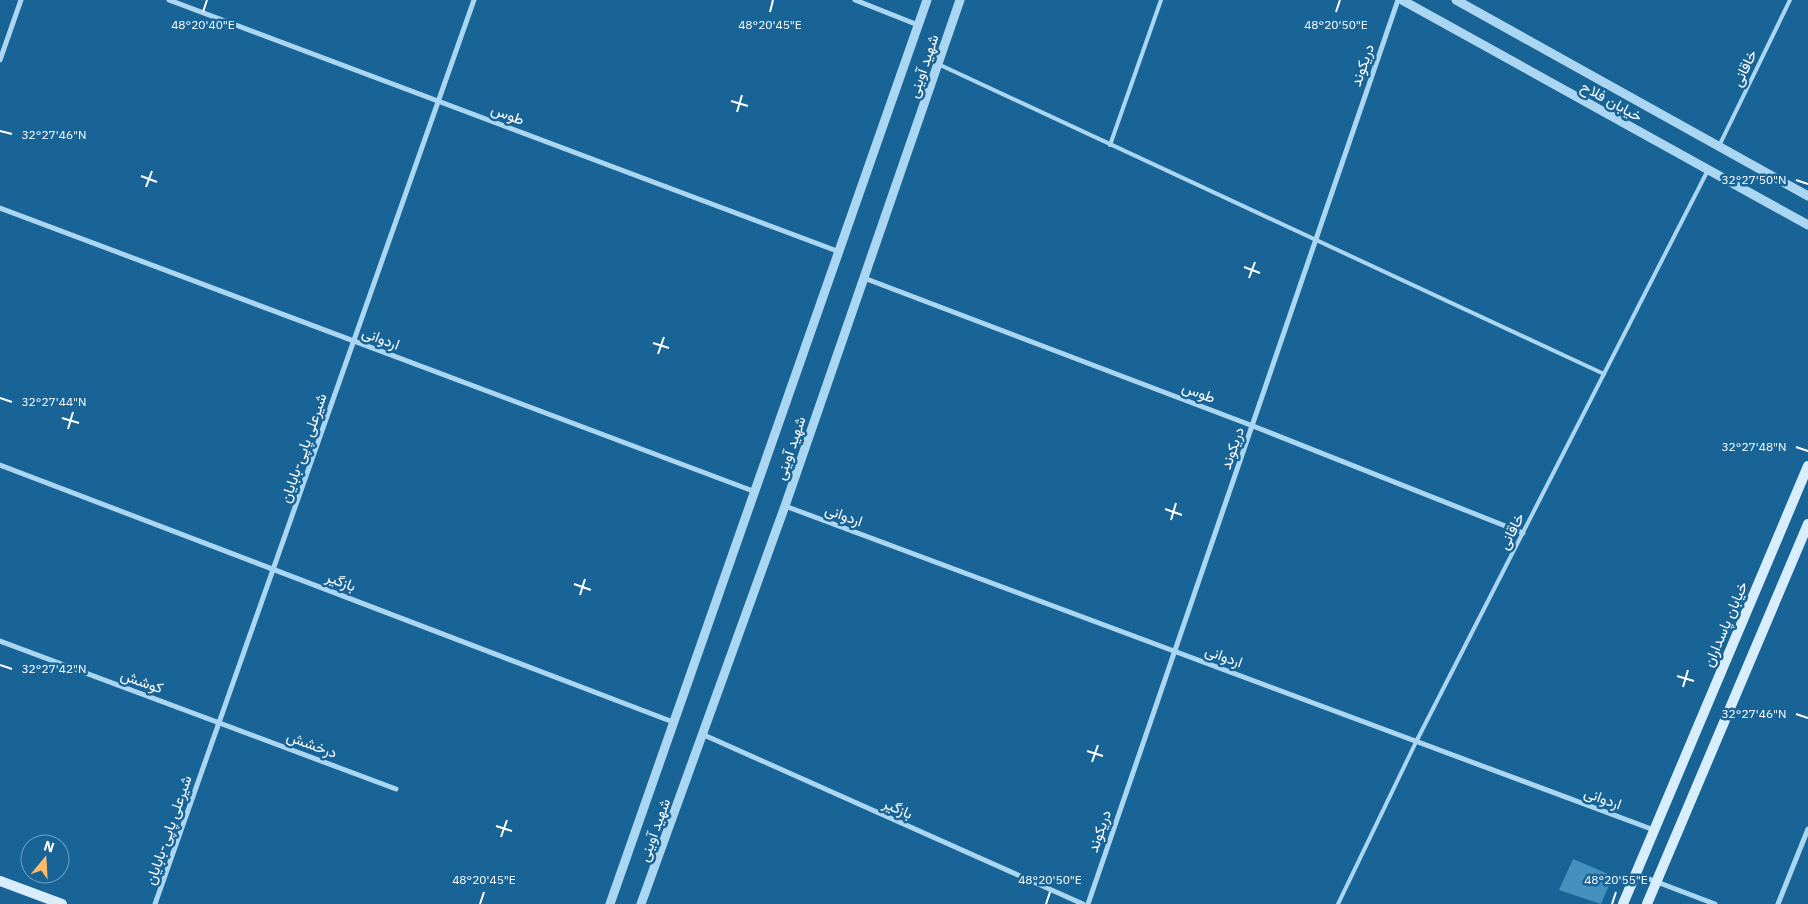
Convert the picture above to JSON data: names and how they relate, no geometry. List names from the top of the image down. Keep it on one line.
{"streets":{"main road":["خیابان پاسداران"],"street":["دریکوند","شهید آوینی","خیابان فلاح","طوس","اردوانی","شیرعلی پاپی-بابایان","بازگیر","کوشش","درخشش"],"lane":["خاقانی"]},"crossings":[["دریکوند","طوس"],["دریکوند","اردوانی"],["شهید آوینی","طوس"],["شهید آوینی","اردوانی"],["شهید آوینی","بازگیر"],["خاقانی","خیابان فلاح"],["خاقانی","طوس"],["خاقانی","اردوانی"],["طوس","شیرعلی پاپی-بابایان"],["اردوانی","شیرعلی پاپی-بابایان"],["اردوانی","خیابان پاسداران"],["شیرعلی پاپی-بابایان","بازگیر"],["شیرعلی پاپی-بابایان","کوشش"],["شیرعلی پاپی-بابایان","درخشش"],["کوشش","درخشش"]],"north":"top","coordinates":["48°20'40\"E","48°20'45\"E","48°20'50\"E","32°27'46\"N","32°27'50\"N","32°27'44\"N","32°27'48\"N","32°27'42\"N","48°20'55\"E"]}
